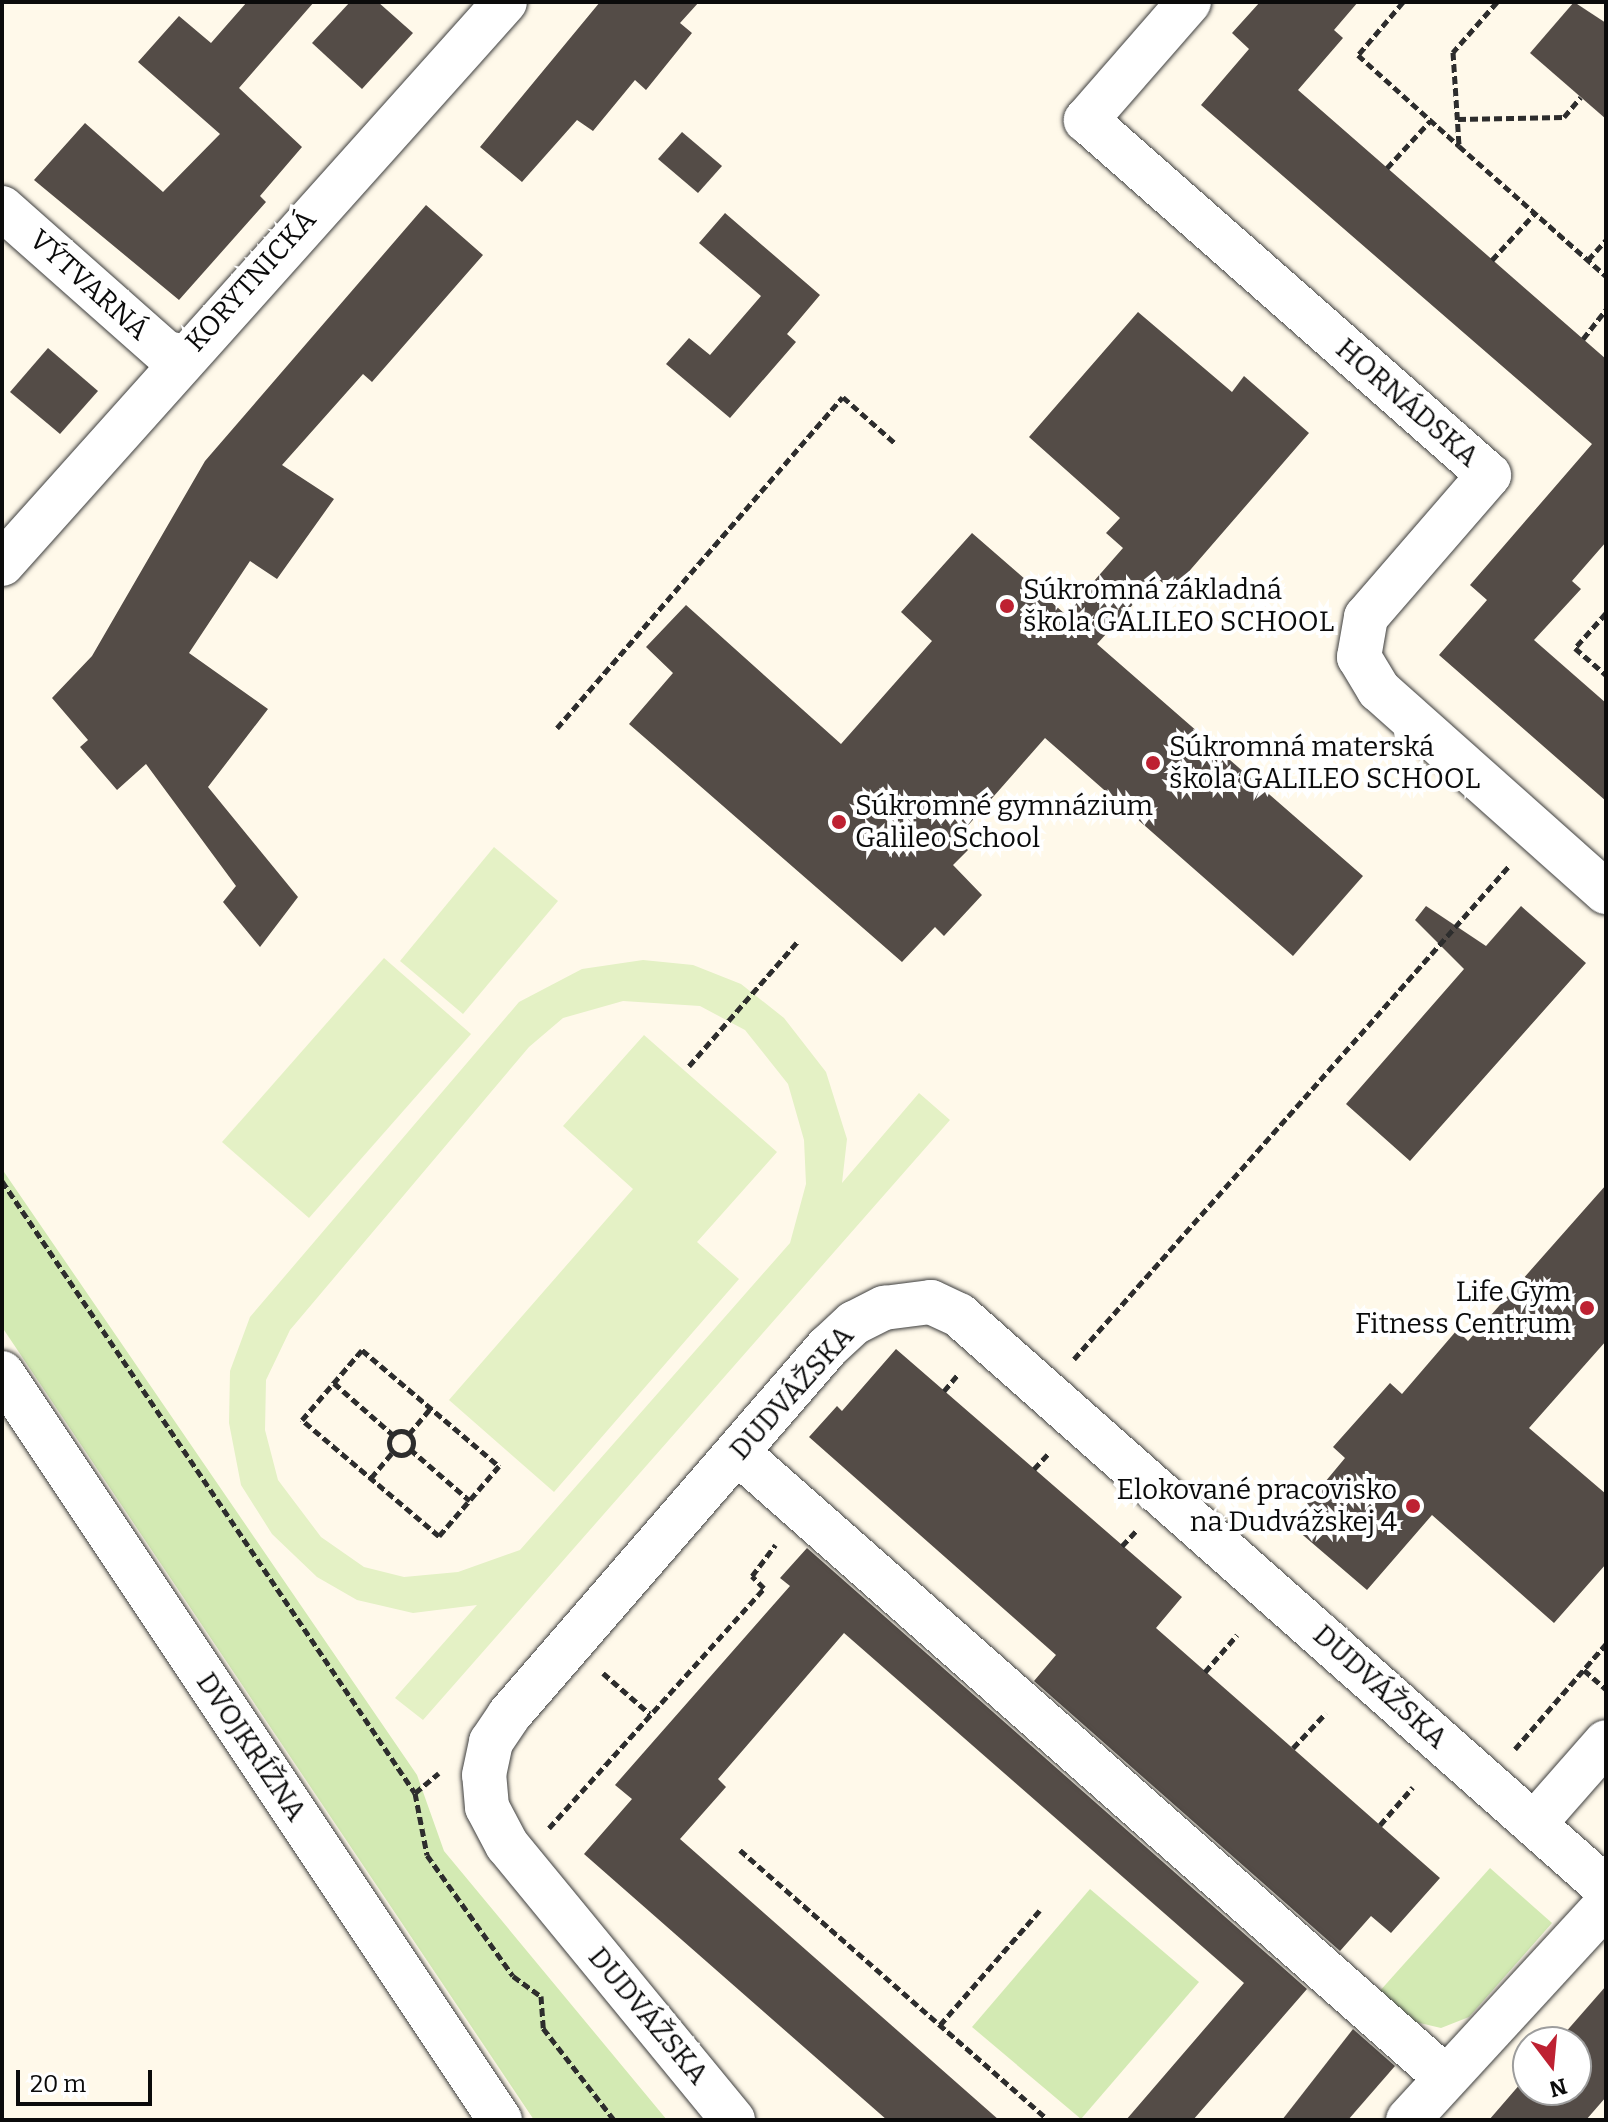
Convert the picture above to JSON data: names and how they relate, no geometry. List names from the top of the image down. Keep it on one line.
{"streets":{"street":["KORYTNICKÁ","VÝTVARNÁ","HORNÁDSKA","DUDVÁŽSKA","DVOJKRÍŽNA"]},"crossings":[["KORYTNICKÁ","VÝTVARNÁ"]],"places":["Súkromná základná škola GALILEO SCHOOL","Súkromná materská škola GALILEO SCHOOL","Súkromné gymnázium Galileo School","Life Gym Fitness Centrum","Elokované pracovisko na Dudvážskej 4"],"scale_bar":"20 m","north":"bottom"}
